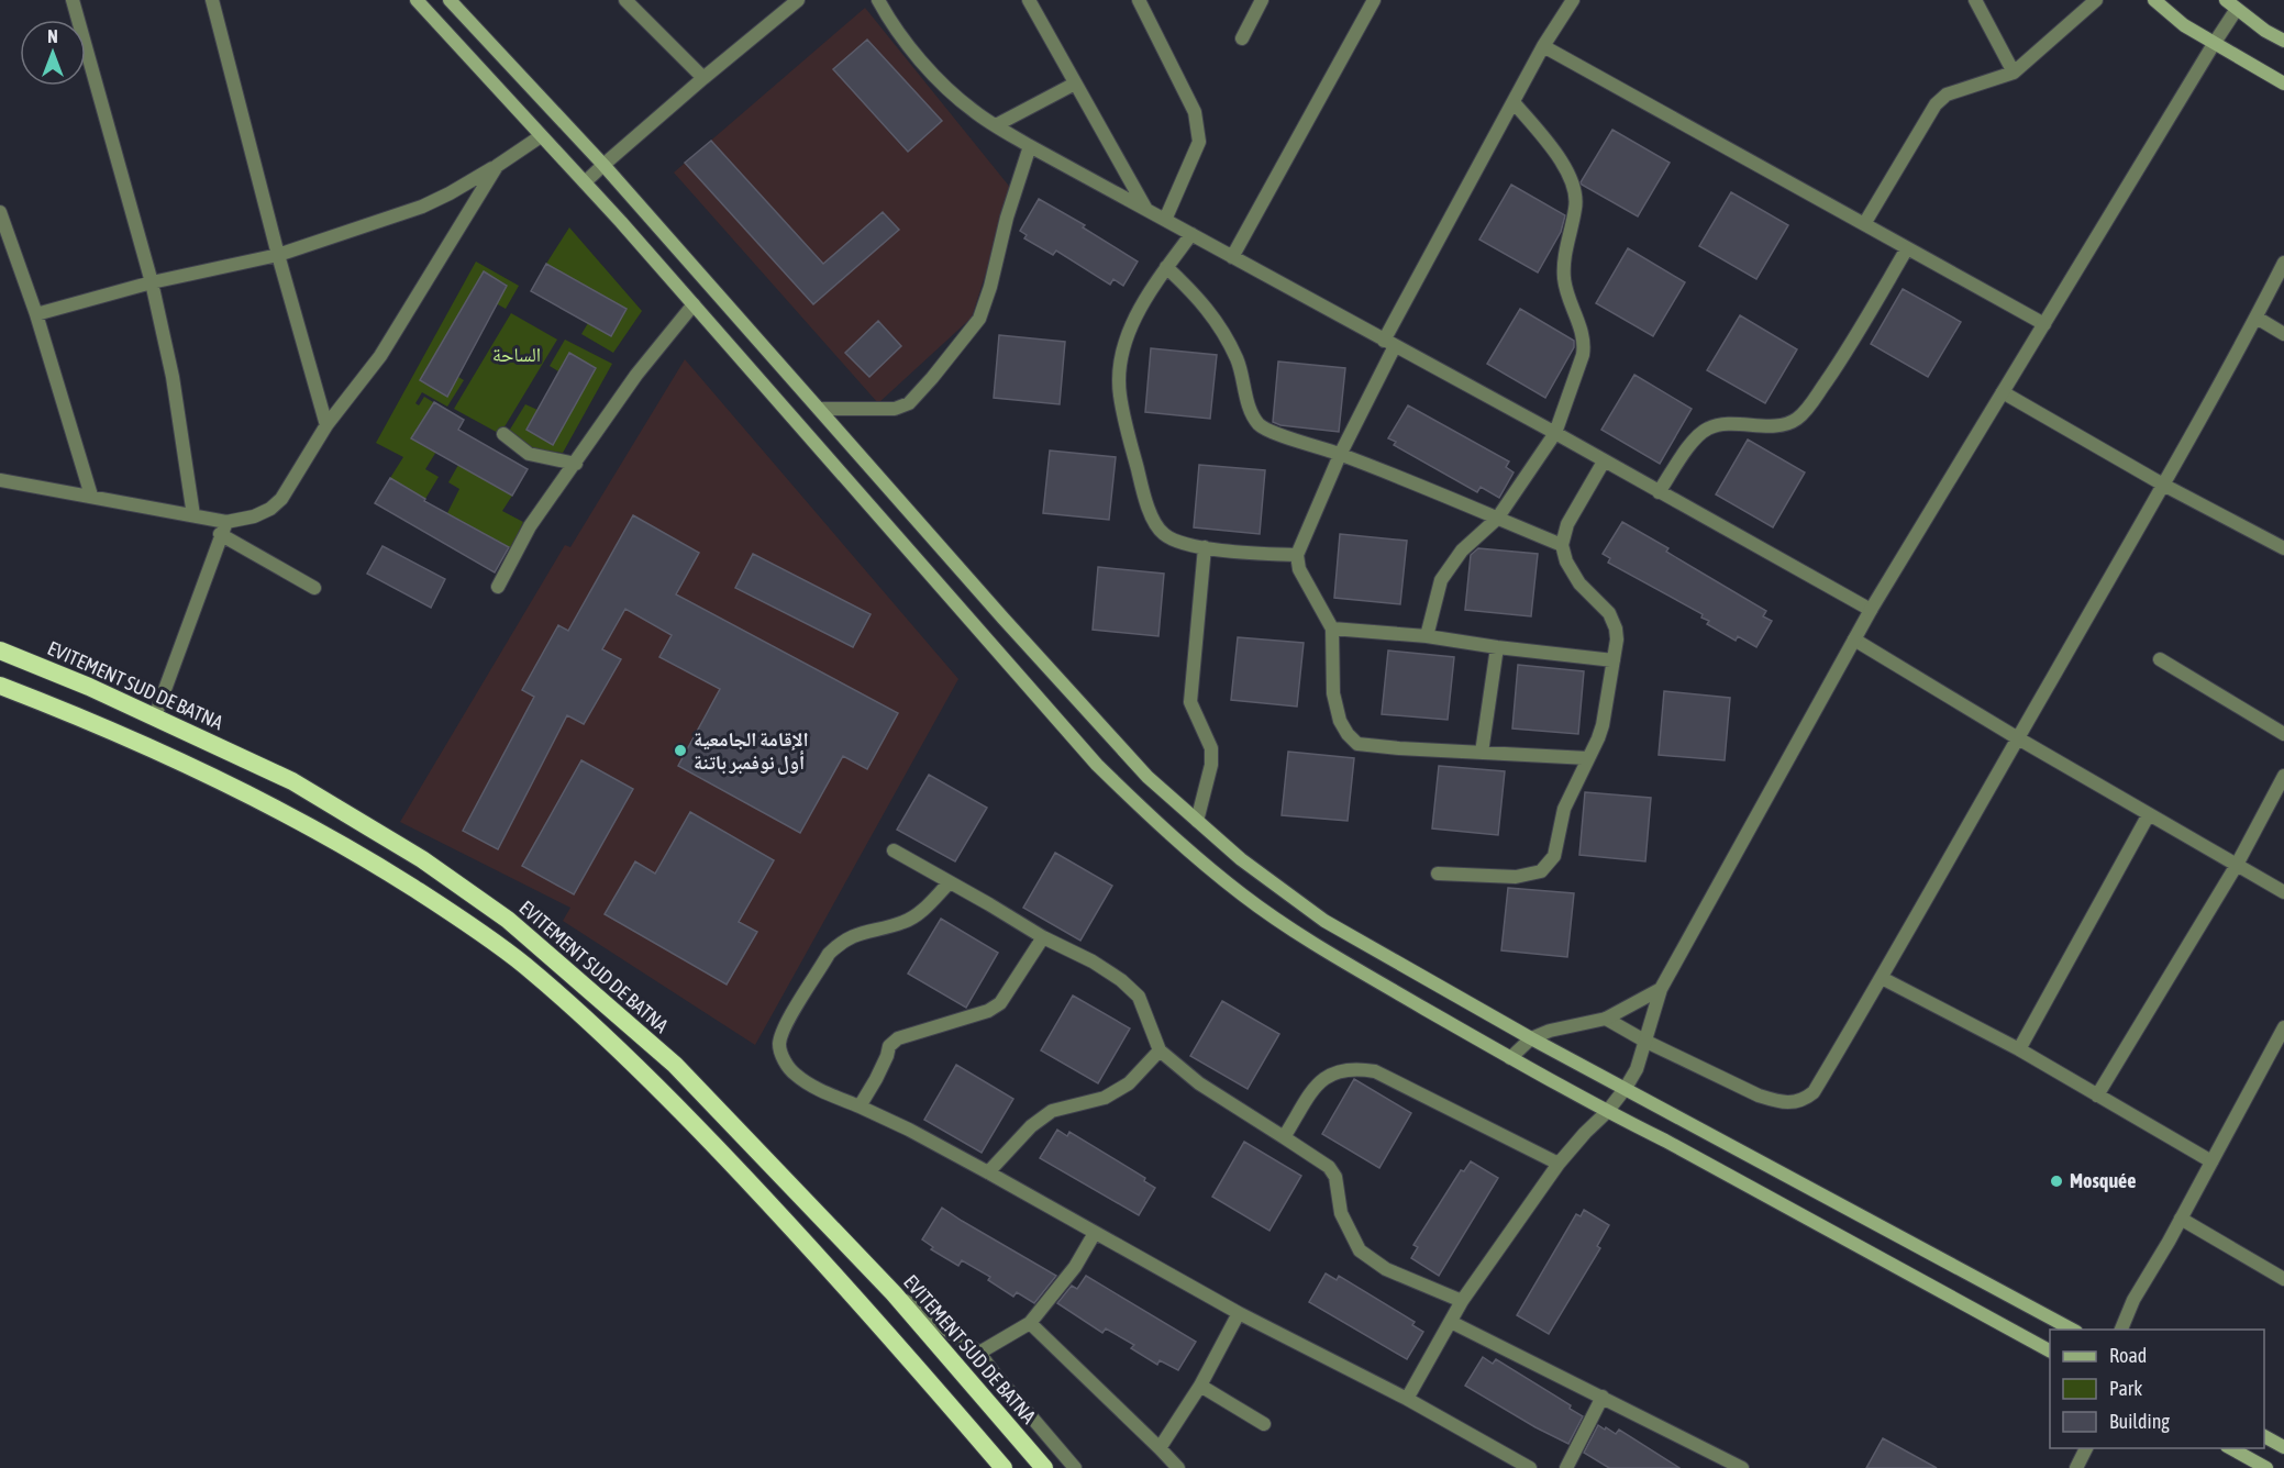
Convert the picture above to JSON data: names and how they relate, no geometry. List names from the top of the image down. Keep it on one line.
{"streets":{"highway":["EVITEMENT SUD DE BATNA"]},"parks":["الساحة"],"places":["الإقامة الجامعية أول نوفمبر باتنة","Mosquée"],"legend":["Road","Park","Building"],"north":"top"}
